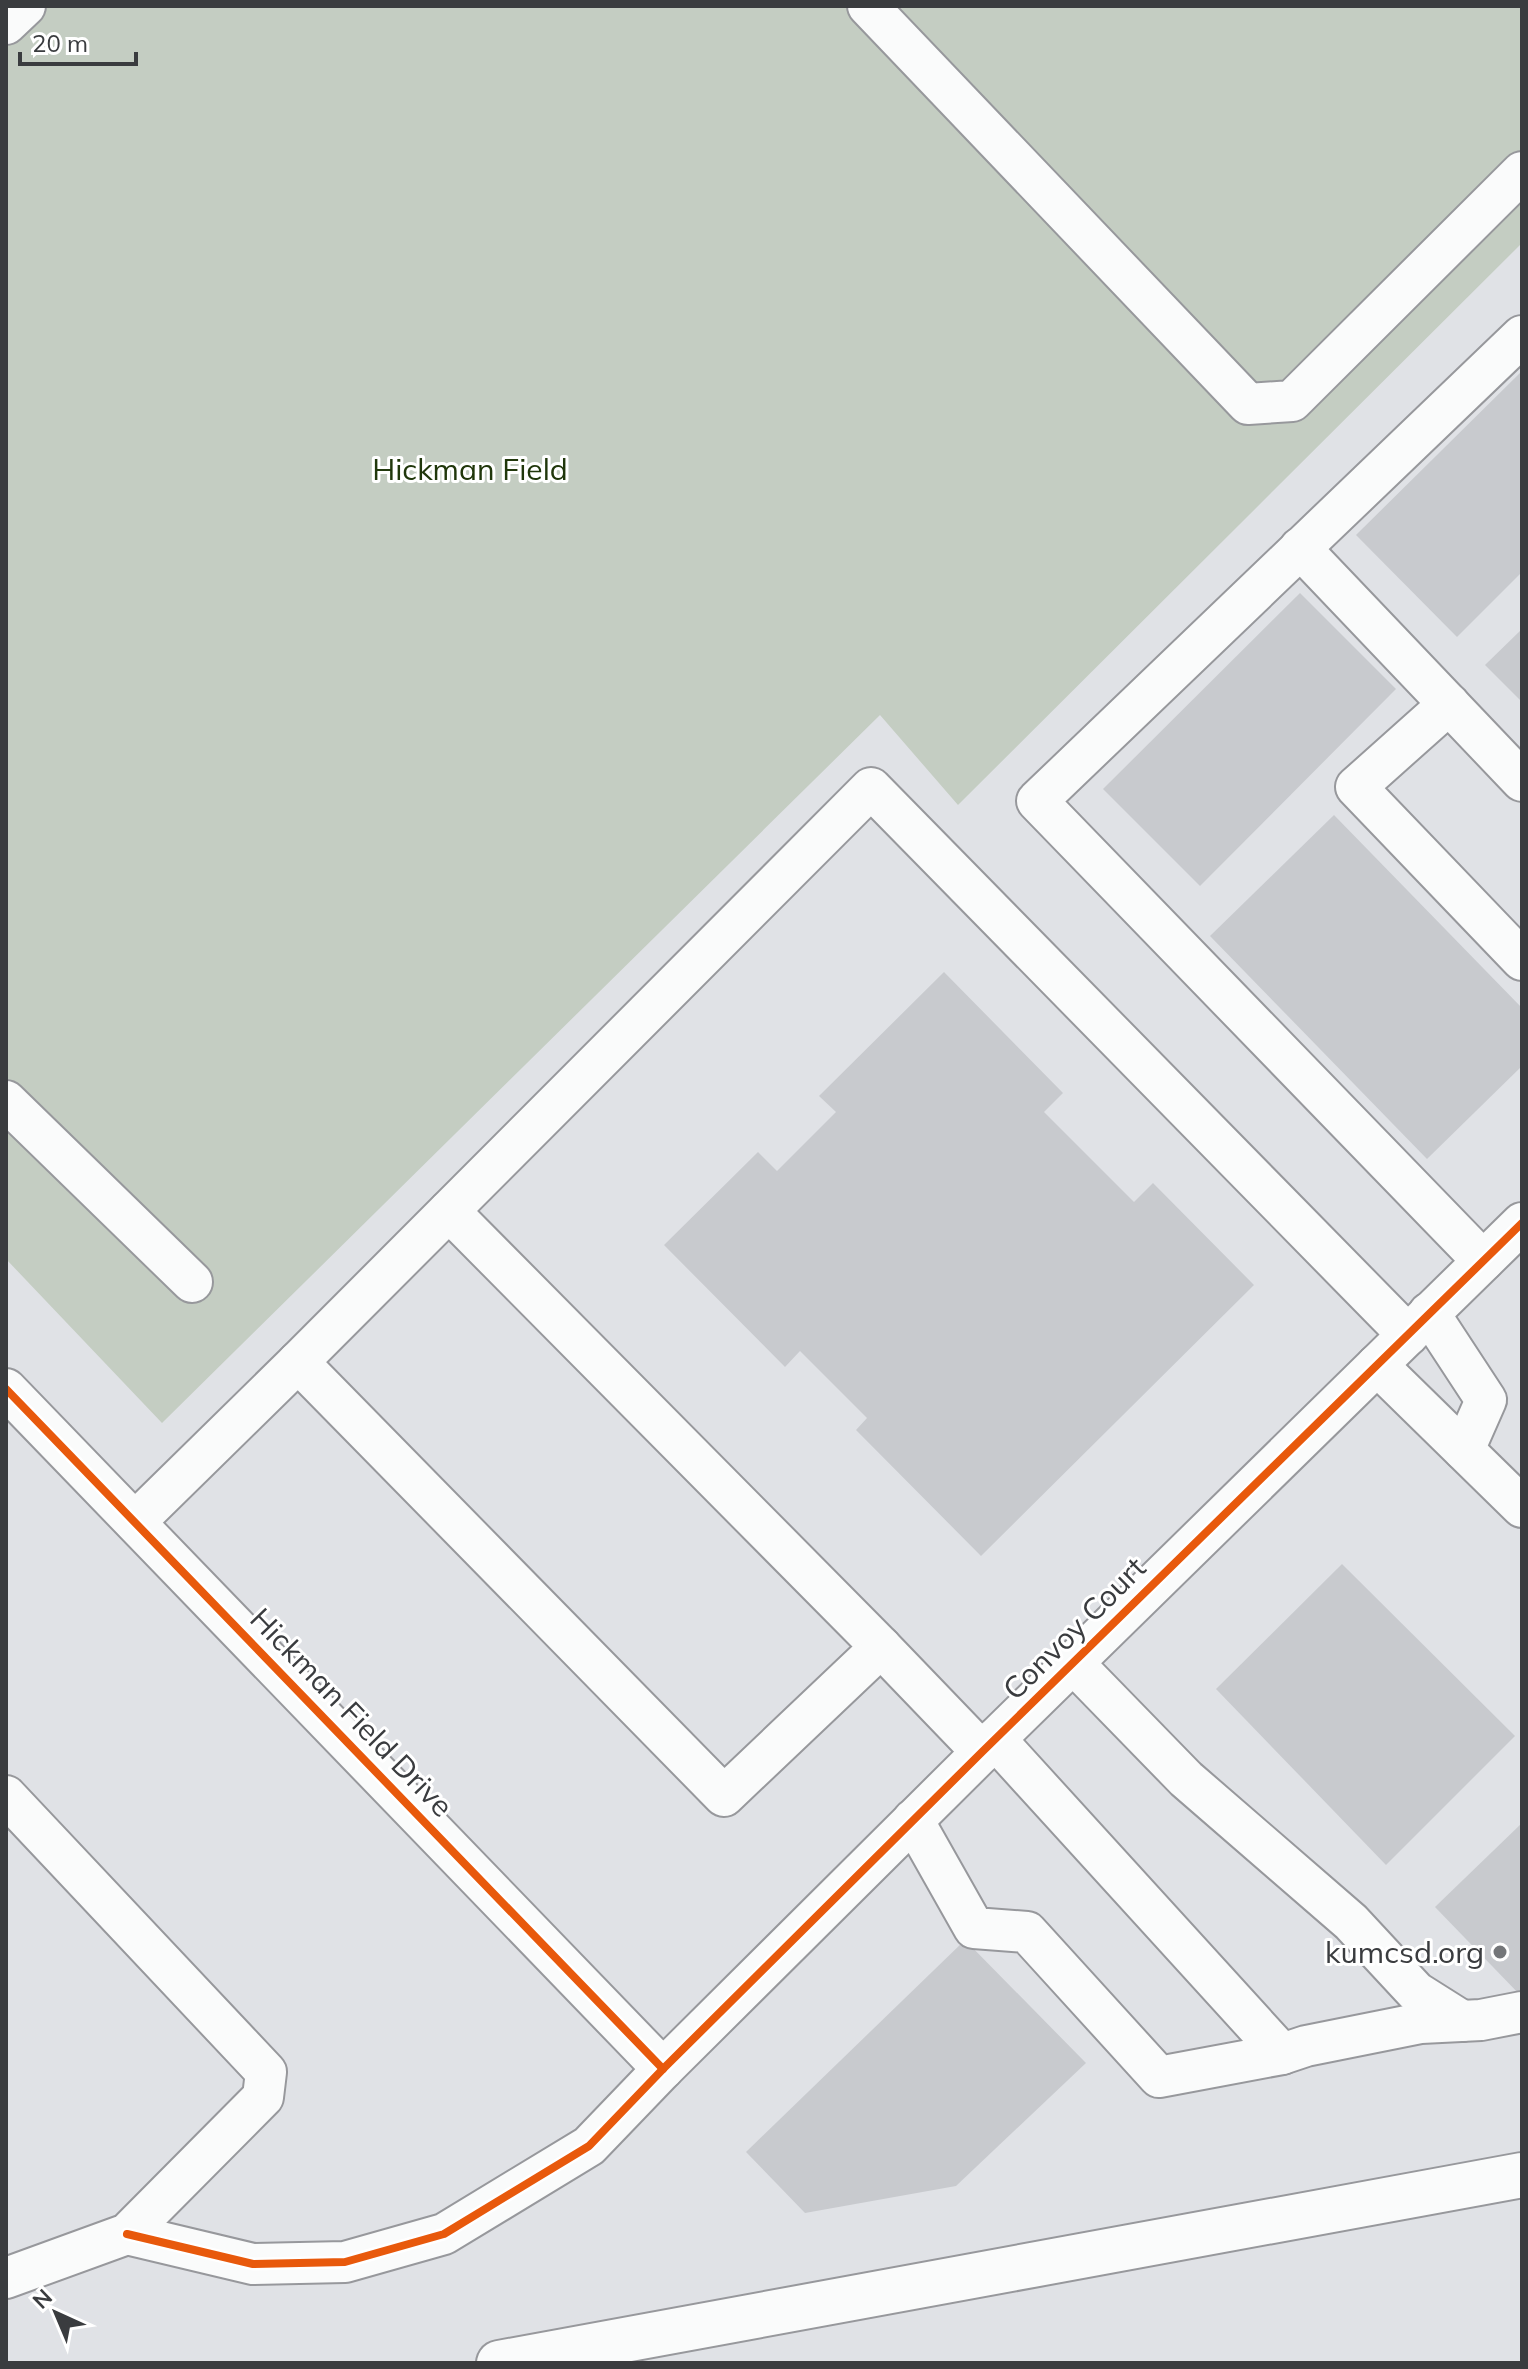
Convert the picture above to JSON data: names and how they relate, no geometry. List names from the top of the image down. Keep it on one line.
{"streets":{"street":["Convoy Court","Hickman Field Drive"]},"crossings":[["Convoy Court","Hickman Field Drive"]],"parks":["Hickman Field"],"places":["kumcsd.org"],"scale_bar":"20 m","north":"top left"}
